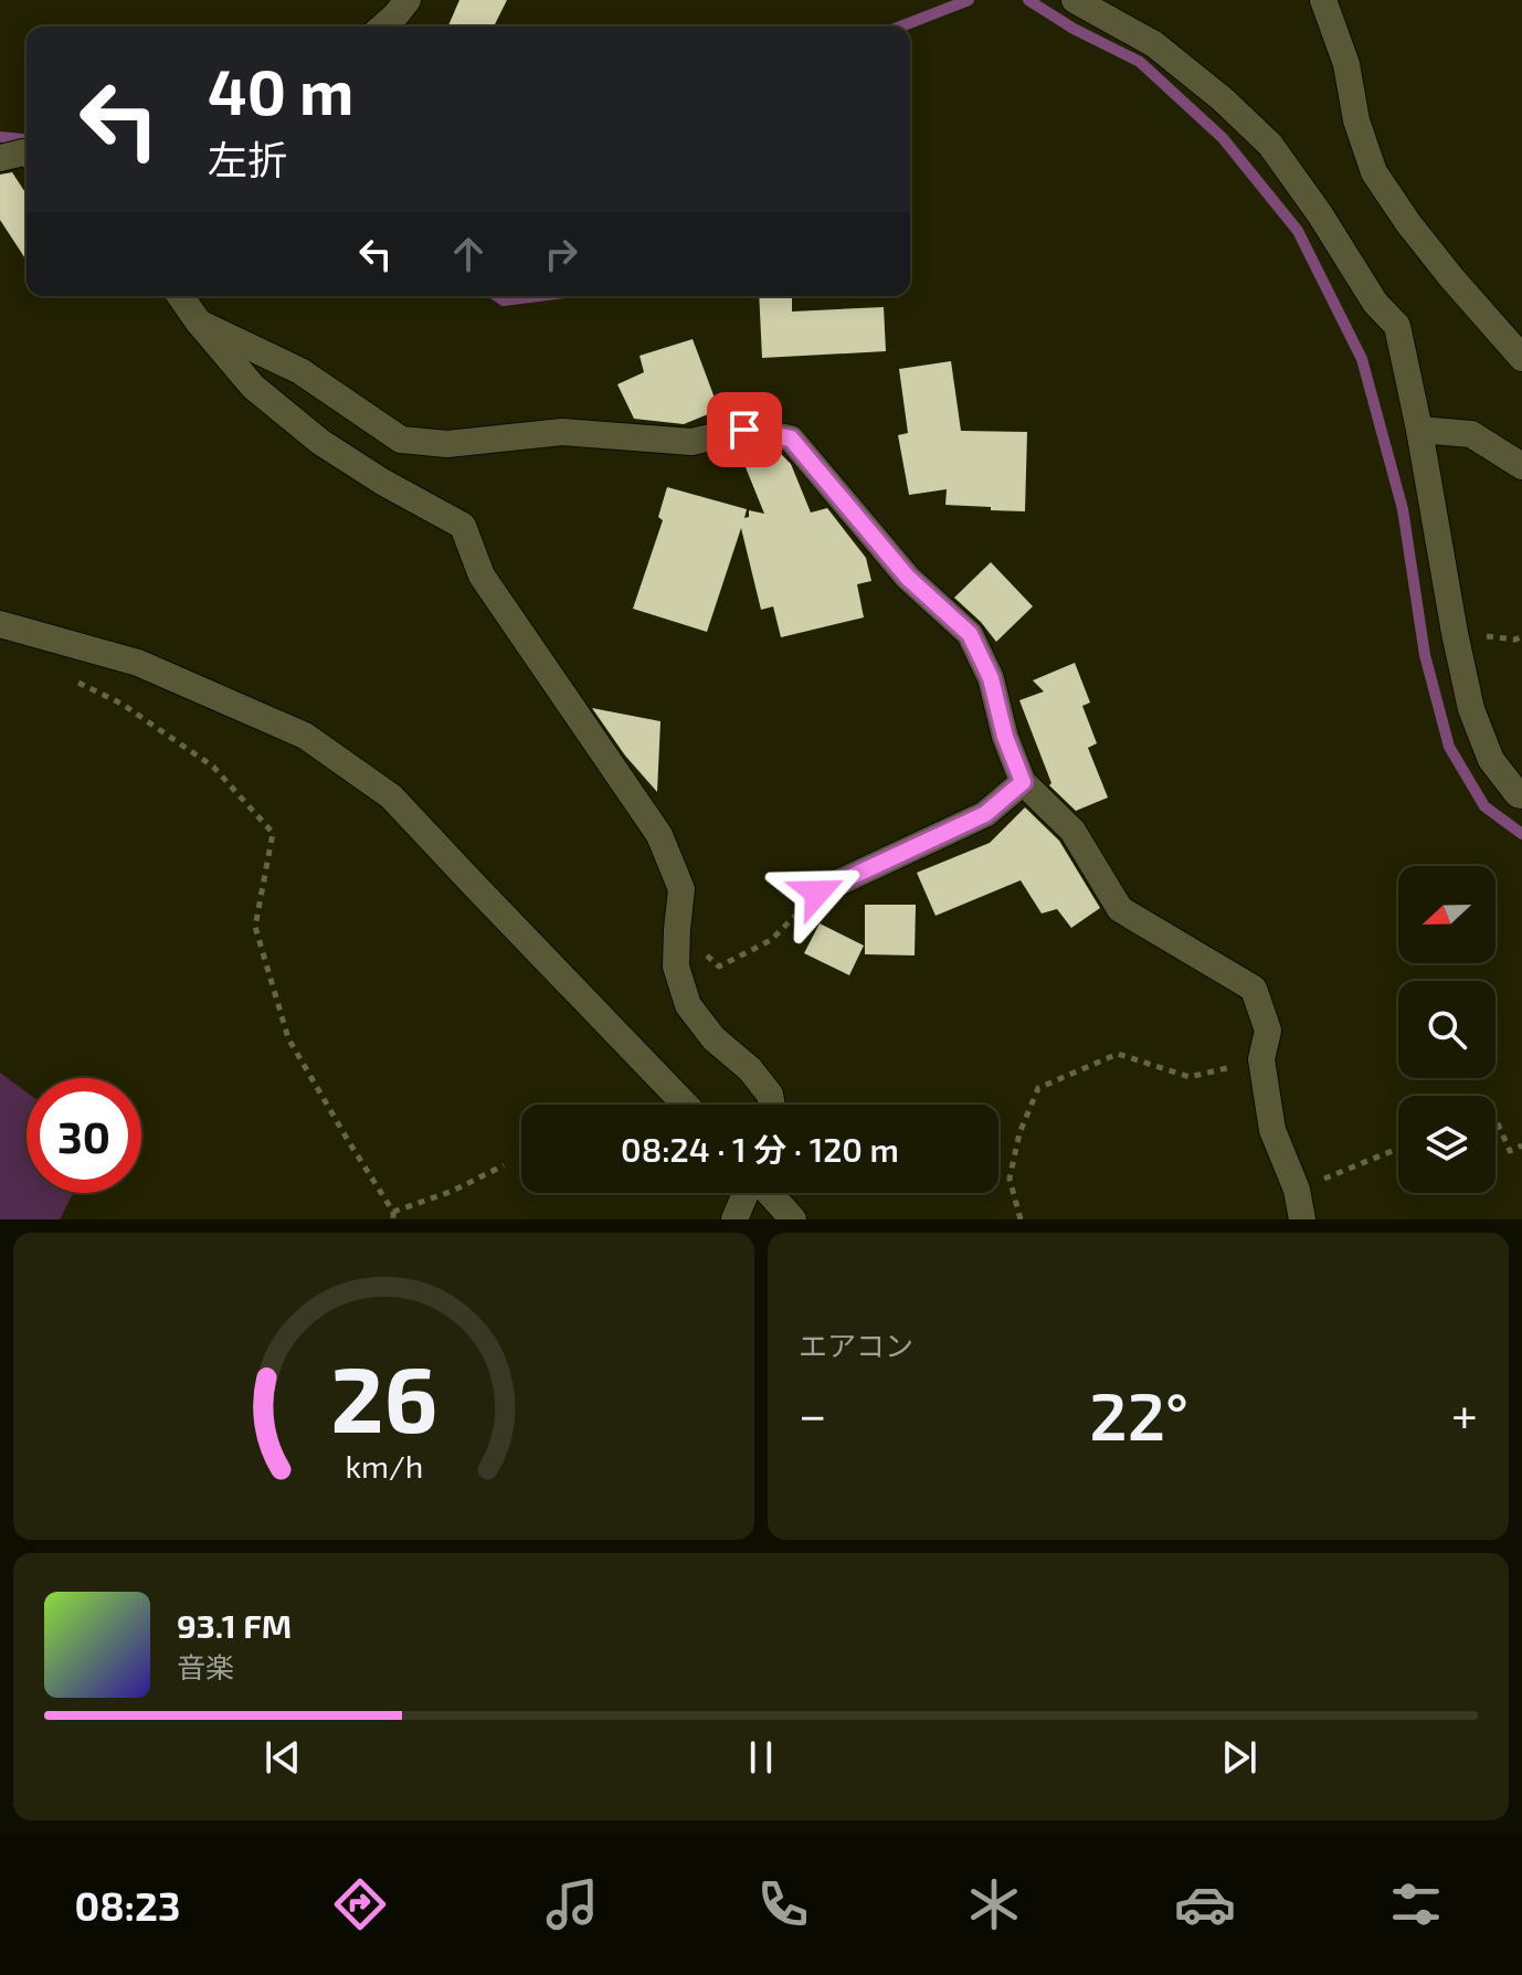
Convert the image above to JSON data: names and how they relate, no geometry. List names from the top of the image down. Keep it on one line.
{"north":"left","page":{"turn":["40 m","左折"],"limit":"30","trip":"08:24 · 1 分 · 120 m","tile":"エアコン","heat":["−","22°","+"],"song":["93.1 FM","音楽"],"tabs":"08:23","gauge":["26","km/h"]}}
